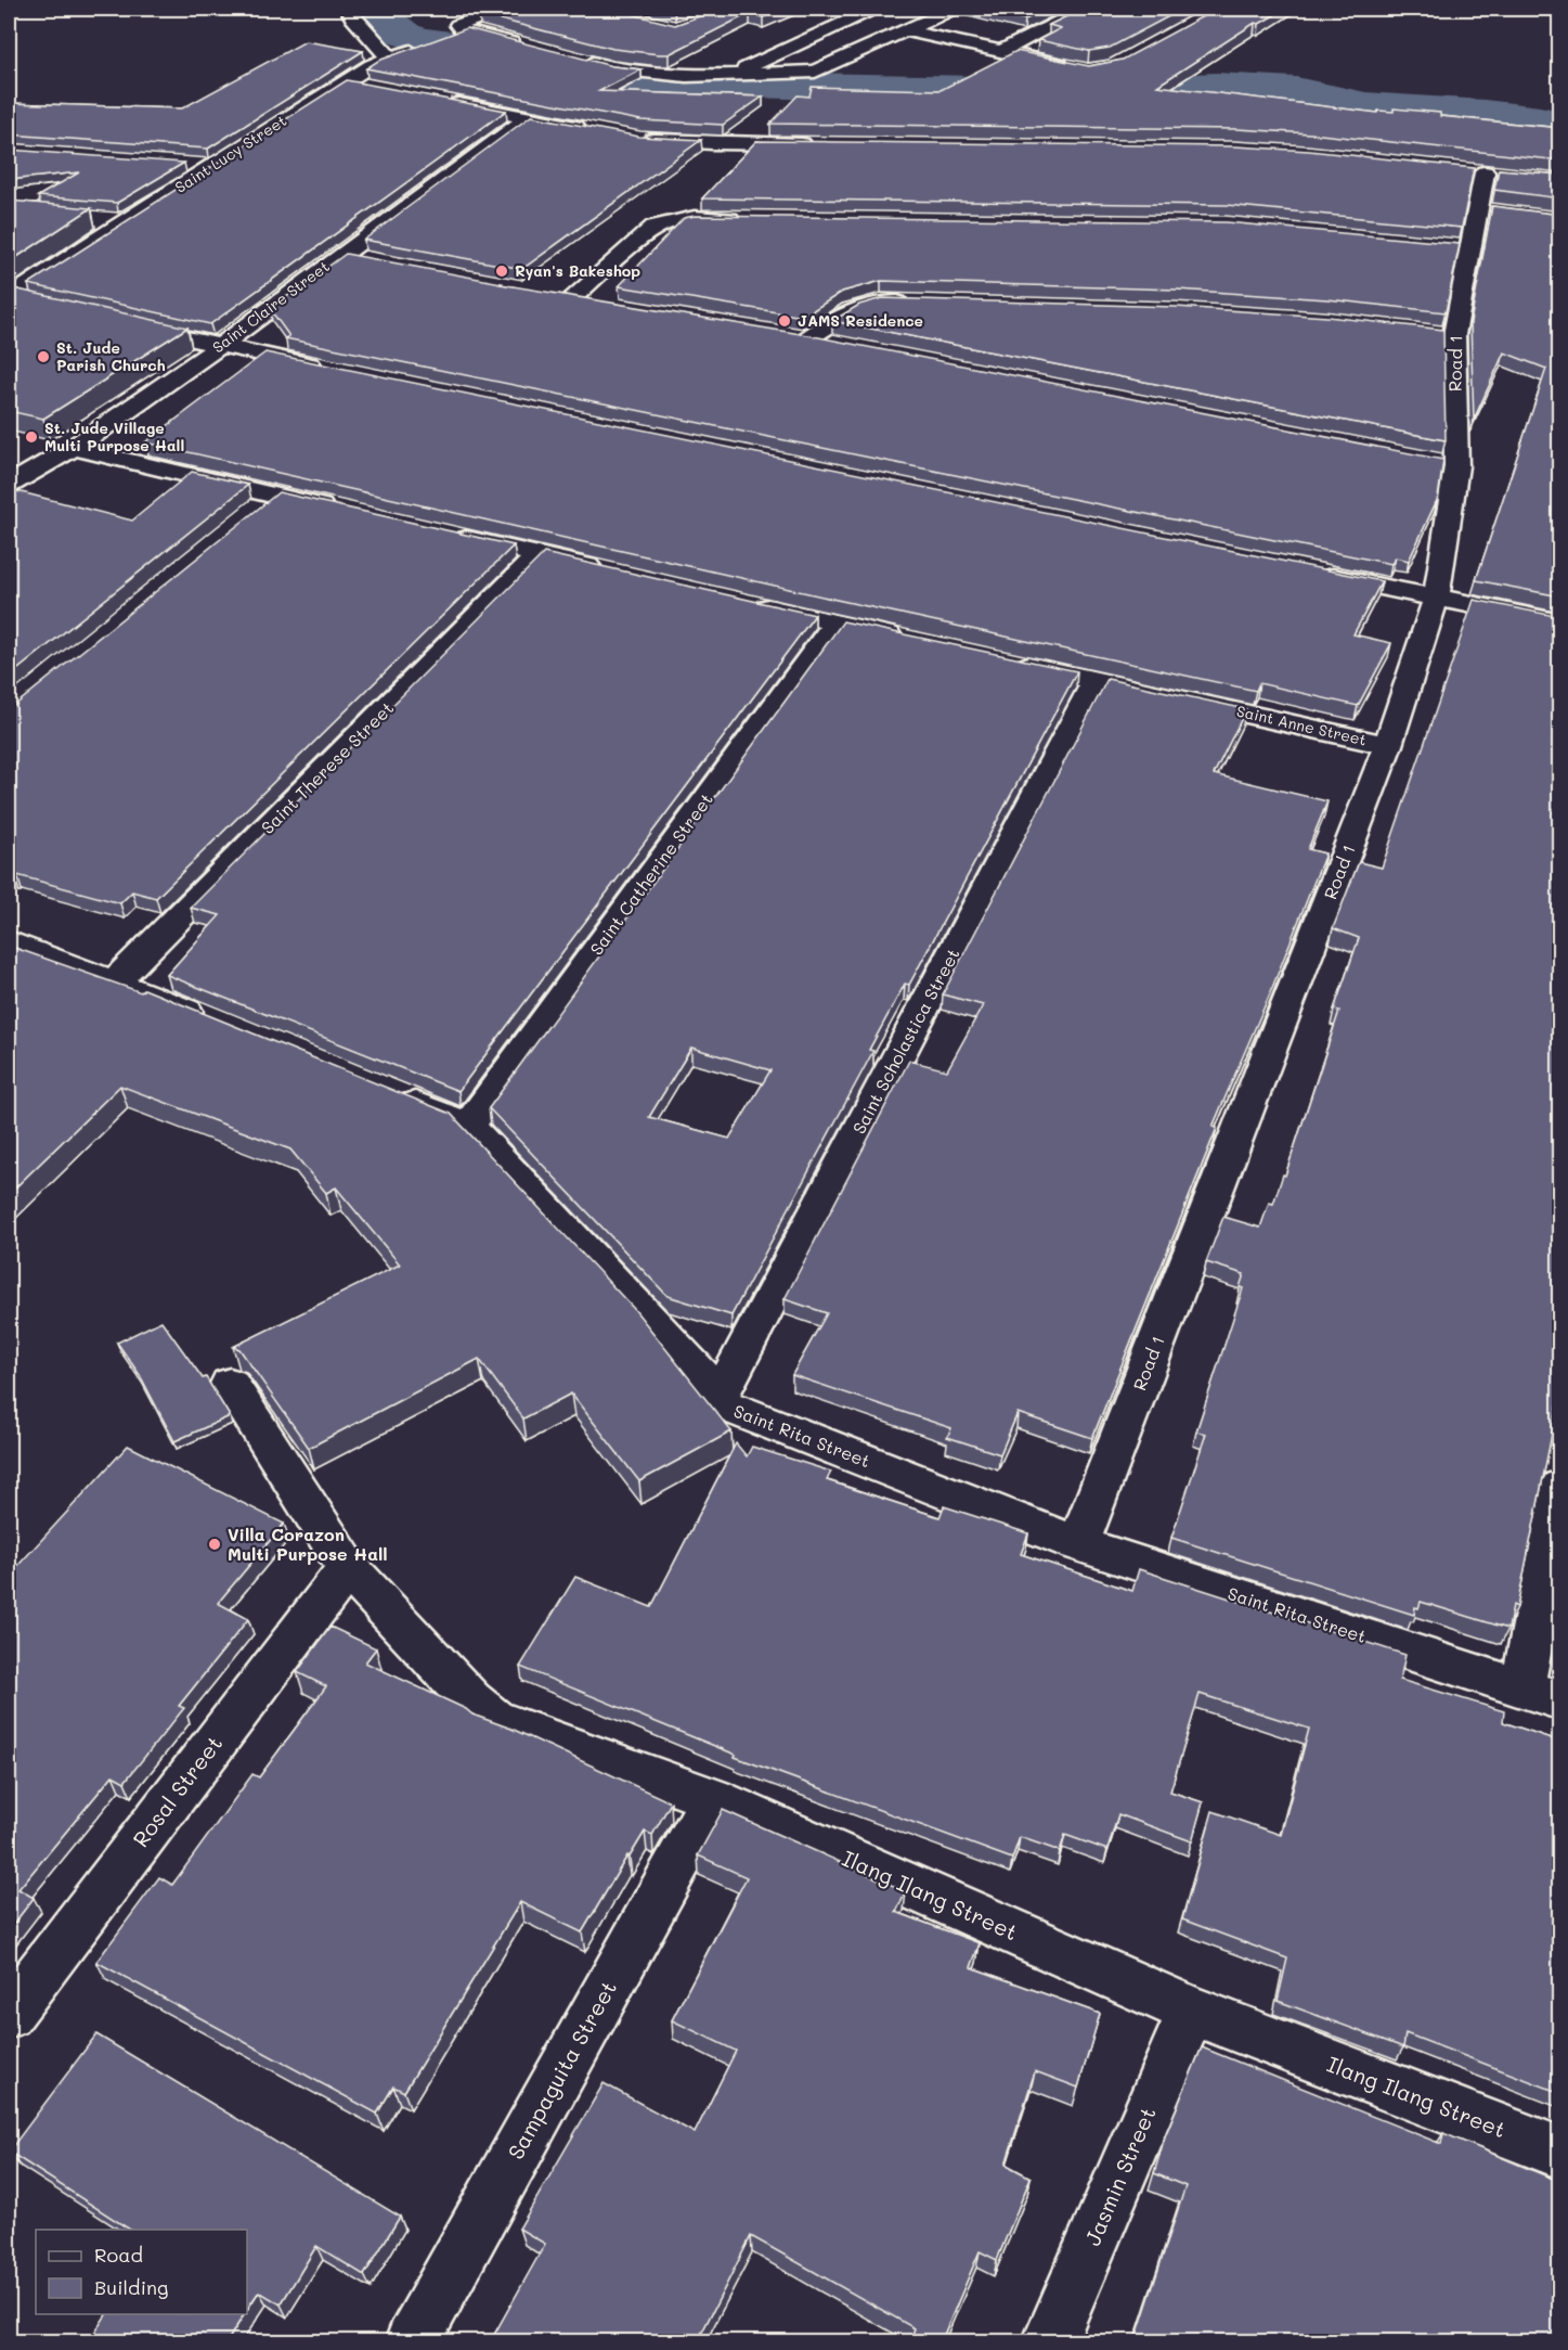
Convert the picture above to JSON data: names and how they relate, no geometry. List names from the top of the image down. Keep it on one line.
{"streets":{"street":["Saint Lucy Street","Saint Claire Street","Road 1","Saint Anne Street","Saint Therese Street","Saint Catherine Street","Saint Scholastica Street","Saint Rita Street","Rosal Street","Ilang Ilang Street","Sampaguita Street","Jasmin Street"]},"crossings":[["Road 1","Saint Anne Street"],["Road 1","Saint Rita Street"],["Saint Anne Street","Saint Scholastica Street"],["Saint Catherine Street","Saint Rita Street"],["Saint Scholastica Street","Saint Rita Street"],["Rosal Street","Ilang Ilang Street"],["Ilang Ilang Street","Sampaguita Street"],["Ilang Ilang Street","Jasmin Street"]],"places":["Ryan's Bakeshop","JAMS Residence","St. Jude Parish Church","St. Jude Village Multi Purpose Hall","Villa Corazon Multi Purpose Hall"],"legend":["Road","Building"]}
